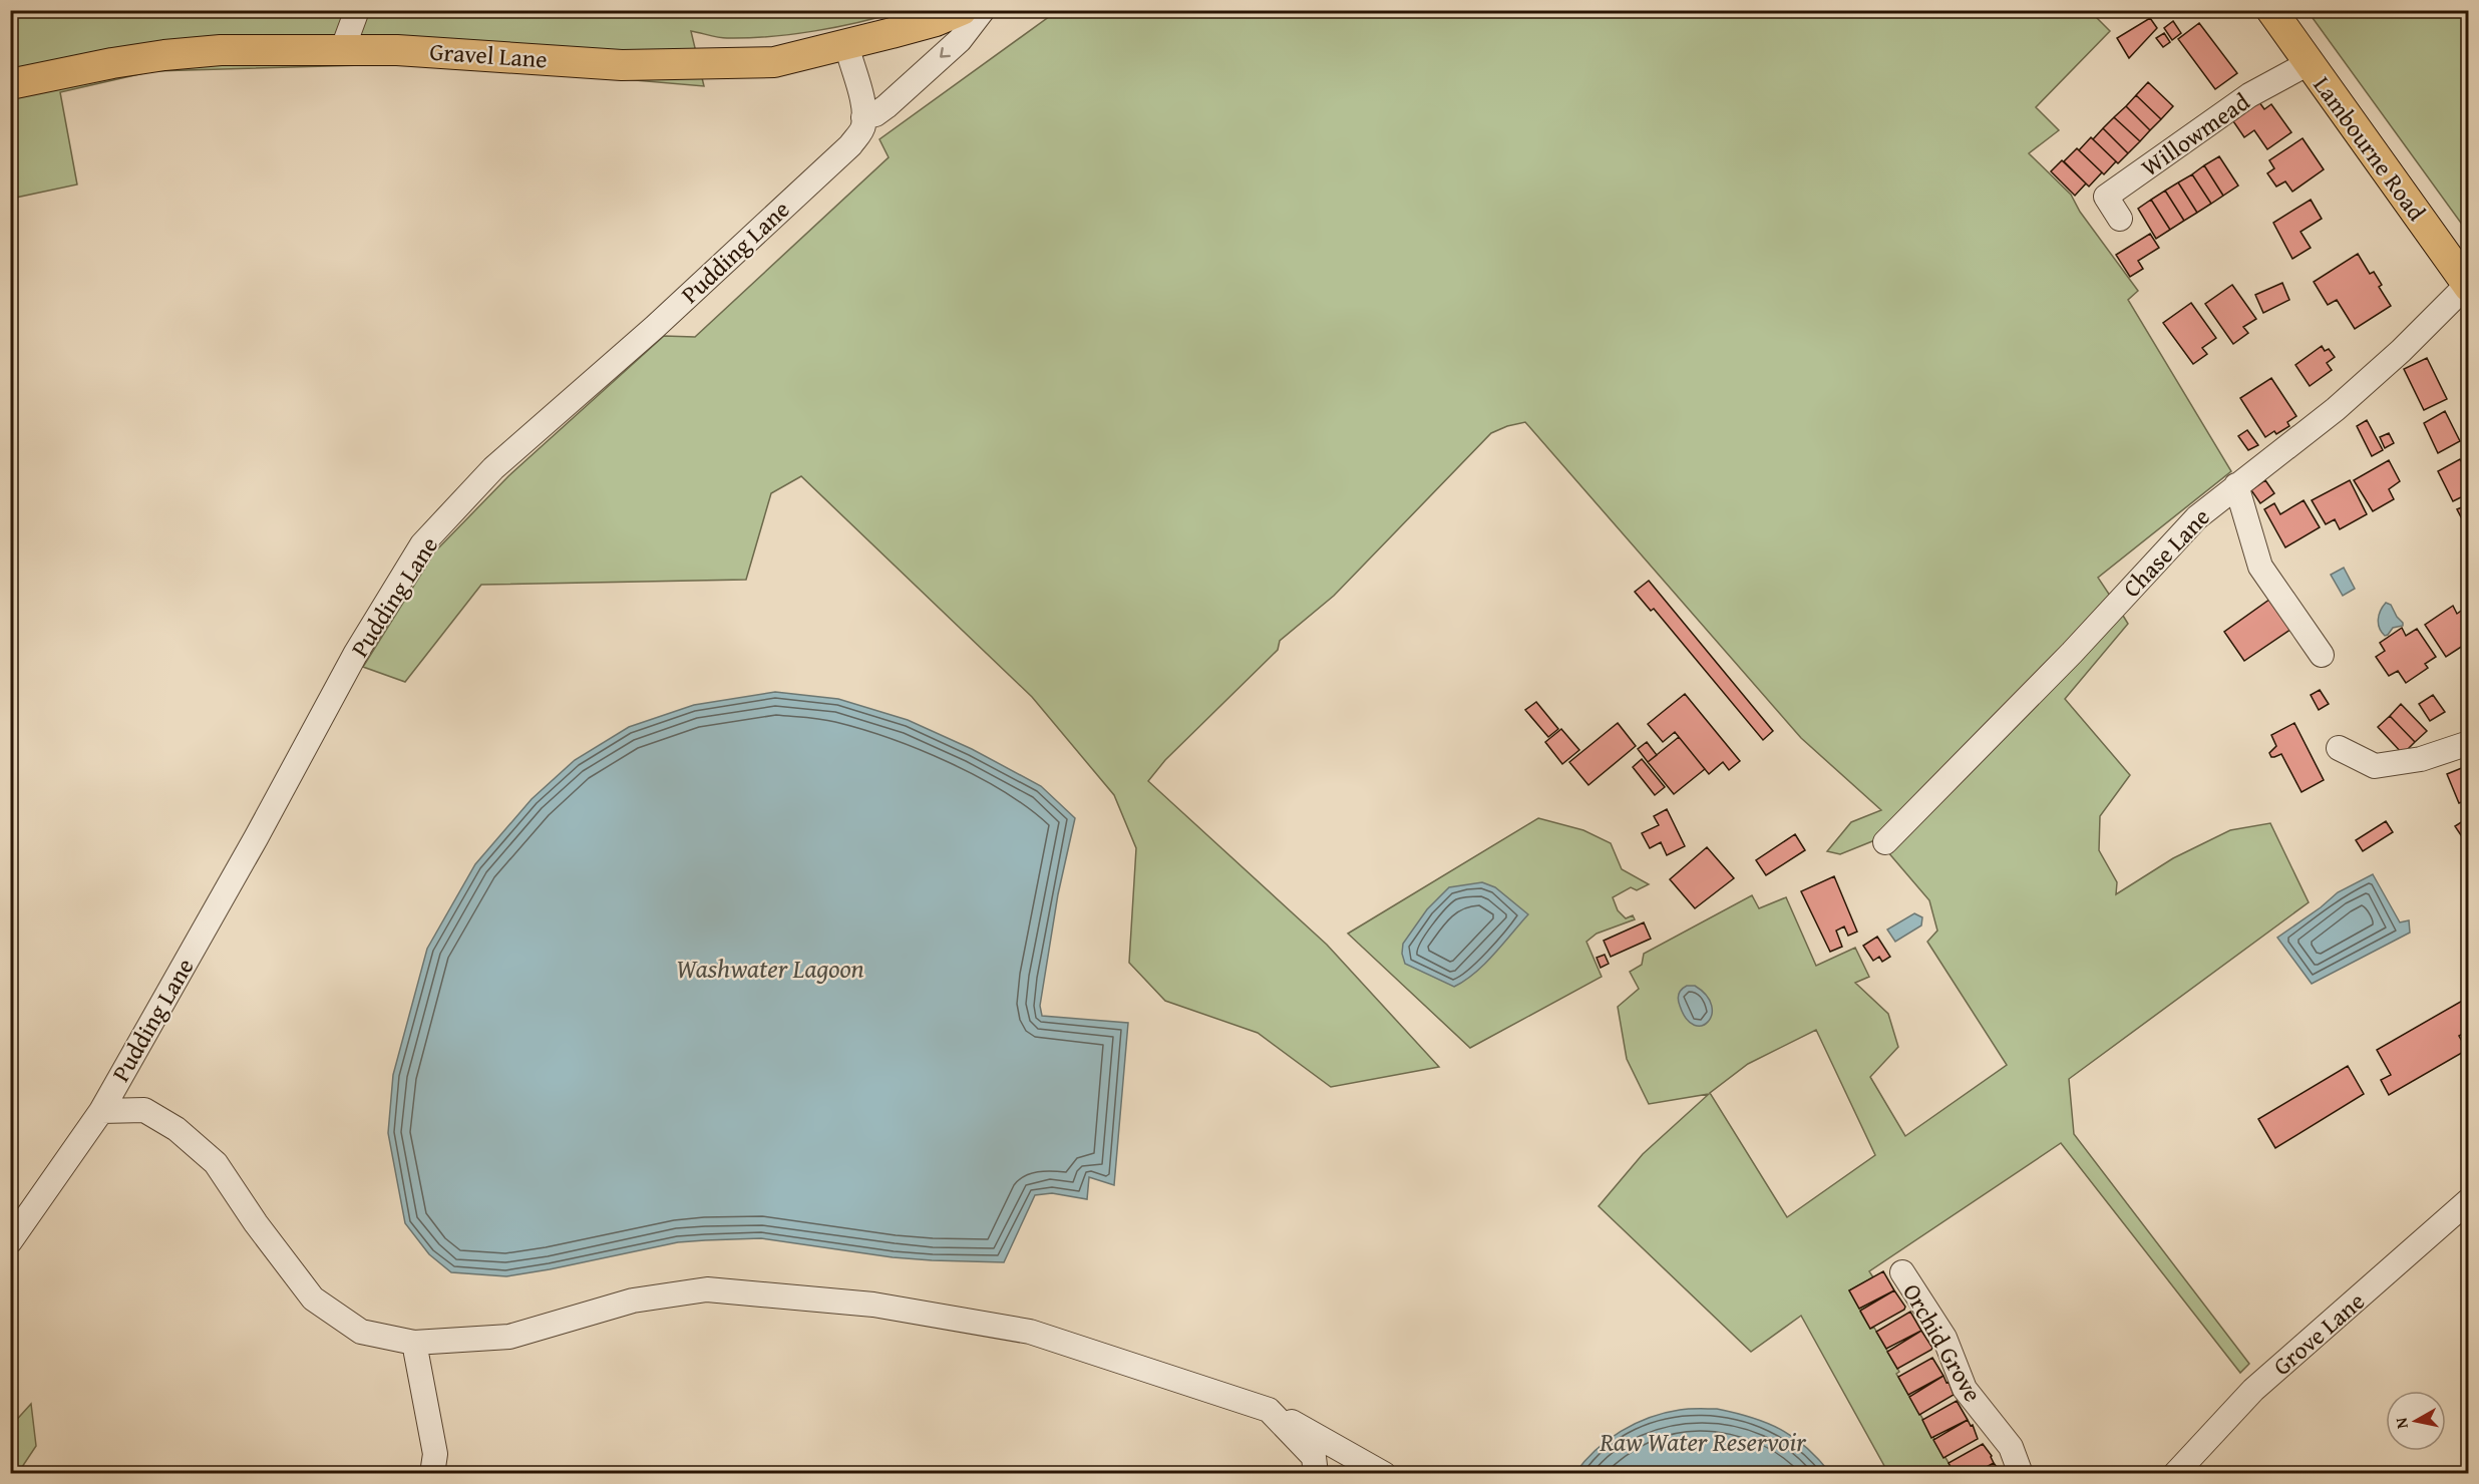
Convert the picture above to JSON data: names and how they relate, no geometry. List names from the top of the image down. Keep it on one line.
{"streets":{"main road":["Gravel Lane","Lambourne Road"],"street":["Willowmead","Pudding Lane","Chase Lane","Grove Lane","Orchid Grove"]},"crossings":[["Willowmead","Lambourne Road"],["Lambourne Road","Chase Lane"]],"water":["Washwater Lagoon","Raw Water Reservoir"],"north":"left"}
